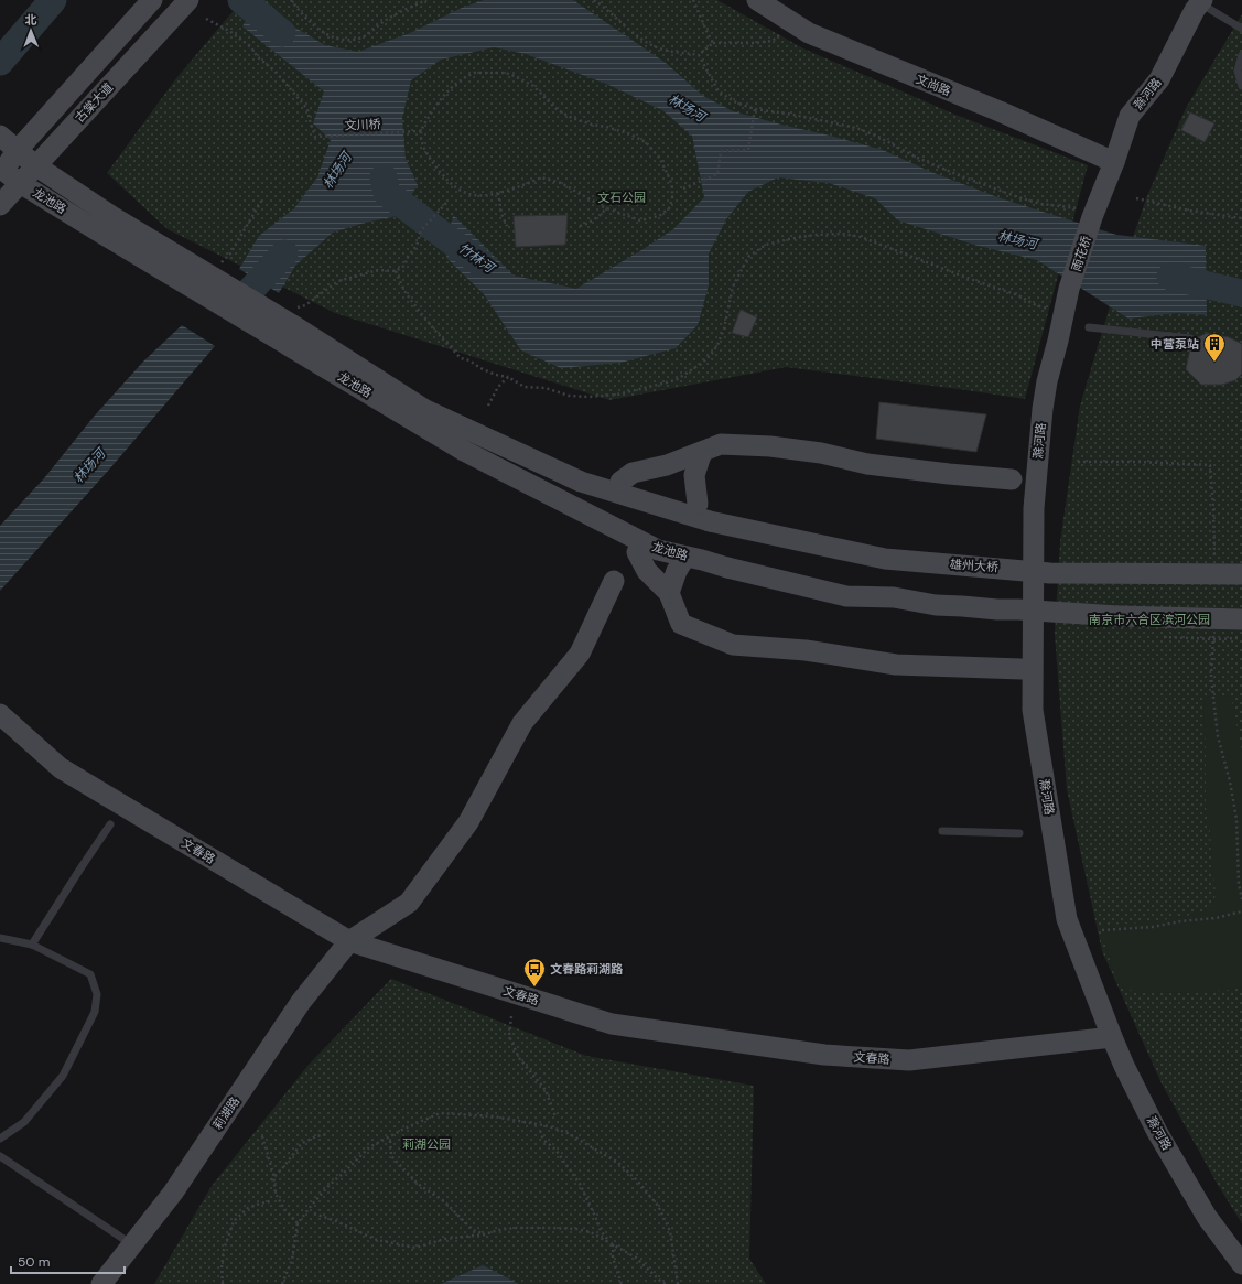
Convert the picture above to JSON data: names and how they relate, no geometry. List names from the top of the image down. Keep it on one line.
{"streets":{"street":["文尚路","滁河路","古棠大道","龙池路","雨花桥","雄州大桥","文春路","莉湖路"],"path":["文川桥"]},"crossings":[["文尚路","滁河路"],["滁河路","雨花桥"],["滁河路","文春路"],["古棠大道","龙池路"],["龙池路","雄州大桥"],["文春路","莉湖路"]],"water":["林场河","竹林河"],"parks":["文石公园","南京市六合区滨河公园","莉湖公园"],"places":{"building":["中营泵站"],"bus stop":["文春路莉湖路"]},"scale_bar":"50 m","north":"top"}
